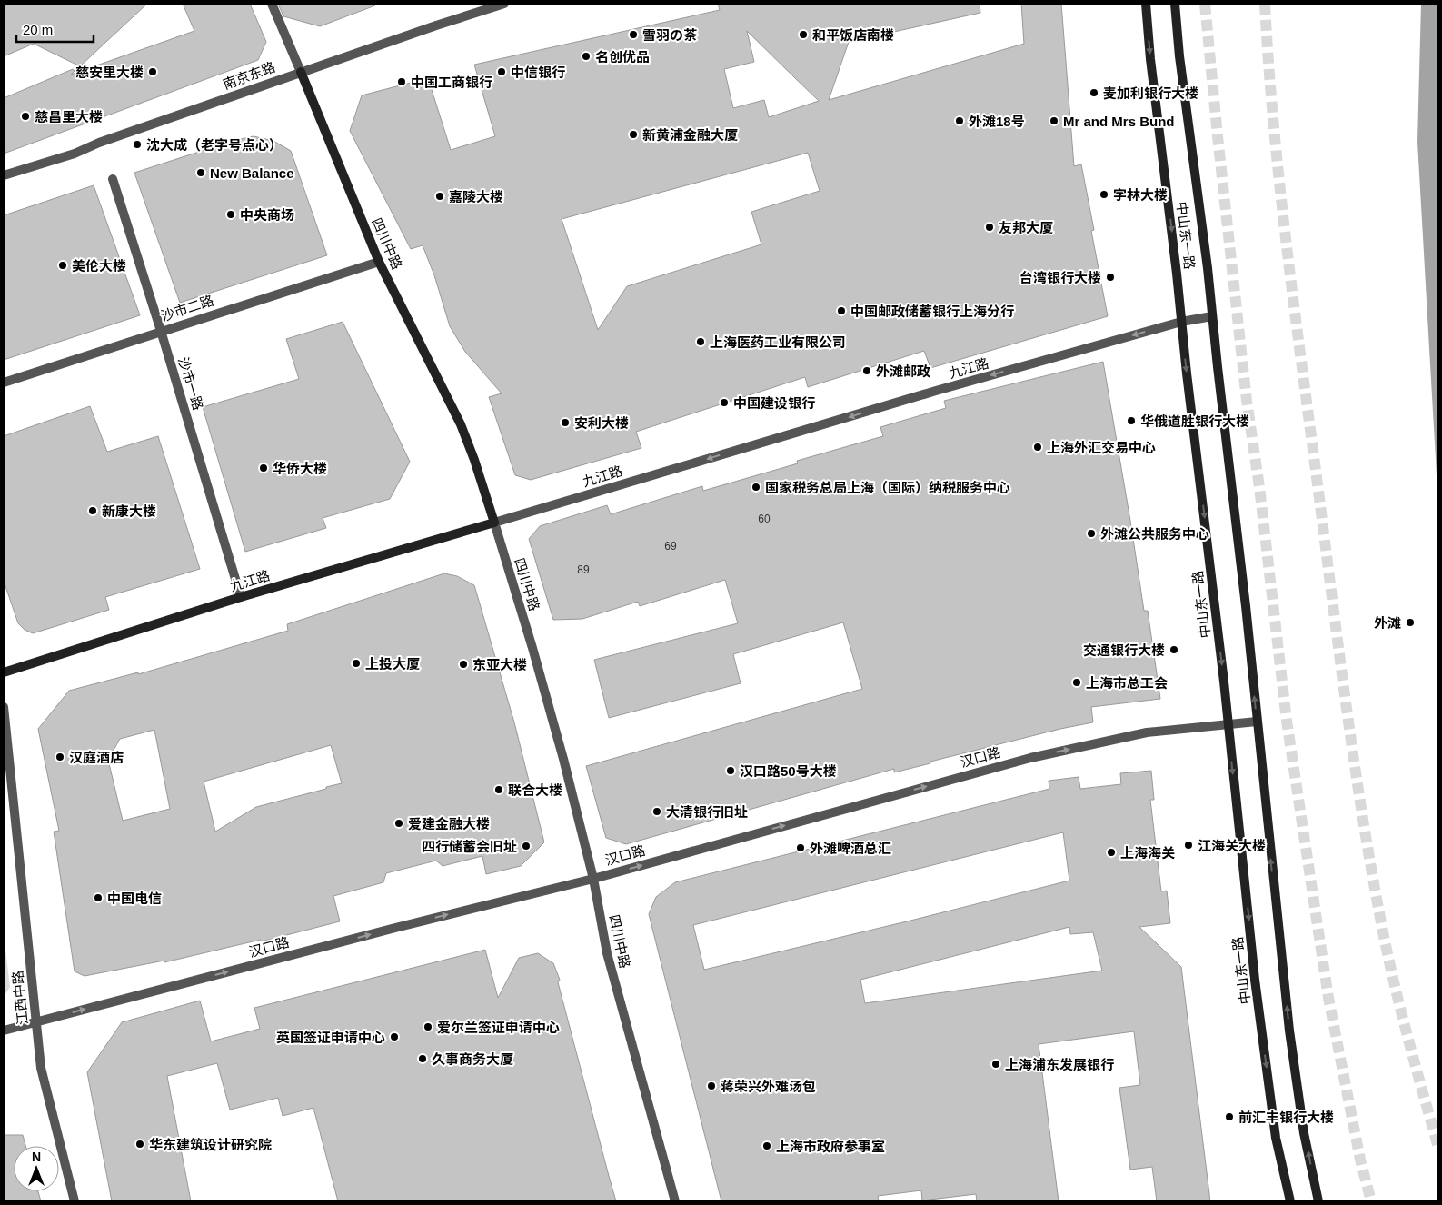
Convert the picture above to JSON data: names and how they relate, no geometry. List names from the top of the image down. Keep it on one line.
{"streets":{"main road":["中山东一路","四川中路","九江路"],"street":["南京东路","沙市二路","沙市一路","汉口路","江西中路"]},"crossings":[["南京东路","四川中路"],["中山东一路","九江路"],["中山东一路","汉口路"],["四川中路","沙市二路"],["四川中路","九江路"],["四川中路","汉口路"],["沙市二路","沙市一路"],["九江路","沙市一路"],["汉口路","江西中路"]],"one_way":["九江路","汉口路"],"places":["雪羽の茶","和平饭店南楼","名创优品","慈安里大楼","中信银行","中国工商银行","麦加利银行大楼","慈昌里大楼","外滩18号","Mr and Mrs Bund","新黄浦金融大厦","沈大成（老字号点心）","New Balance","字林大楼","嘉陵大楼","中央商场","友邦大厦","美伦大楼","台湾银行大楼","中国邮政储蓄银行上海分行","上海医药工业有限公司","外滩邮政","中国建设银行","华俄道胜银行大楼","安利大楼","上海外汇交易中心","华侨大楼","国家税务总局上海（国际）纳税服务中心","新康大楼","外滩公共服务中心","外滩","交通银行大楼","上投大厦","东亚大楼","上海市总工会","汉庭酒店","汉口路50号大楼","联合大楼","大清银行旧址","爱建金融大楼","江海关大楼","四行储蓄会旧址","外滩啤酒总汇","上海海关","中国电信","爱尔兰签证申请中心","英国签证申请中心","久事商务大厦","上海浦东发展银行","蒋荣兴外难汤包","前汇丰银行大楼","华东建筑设计研究院","上海市政府参事室"],"house_numbers":["60","69","89"],"scale_bar":"20 m","north":"top"}
